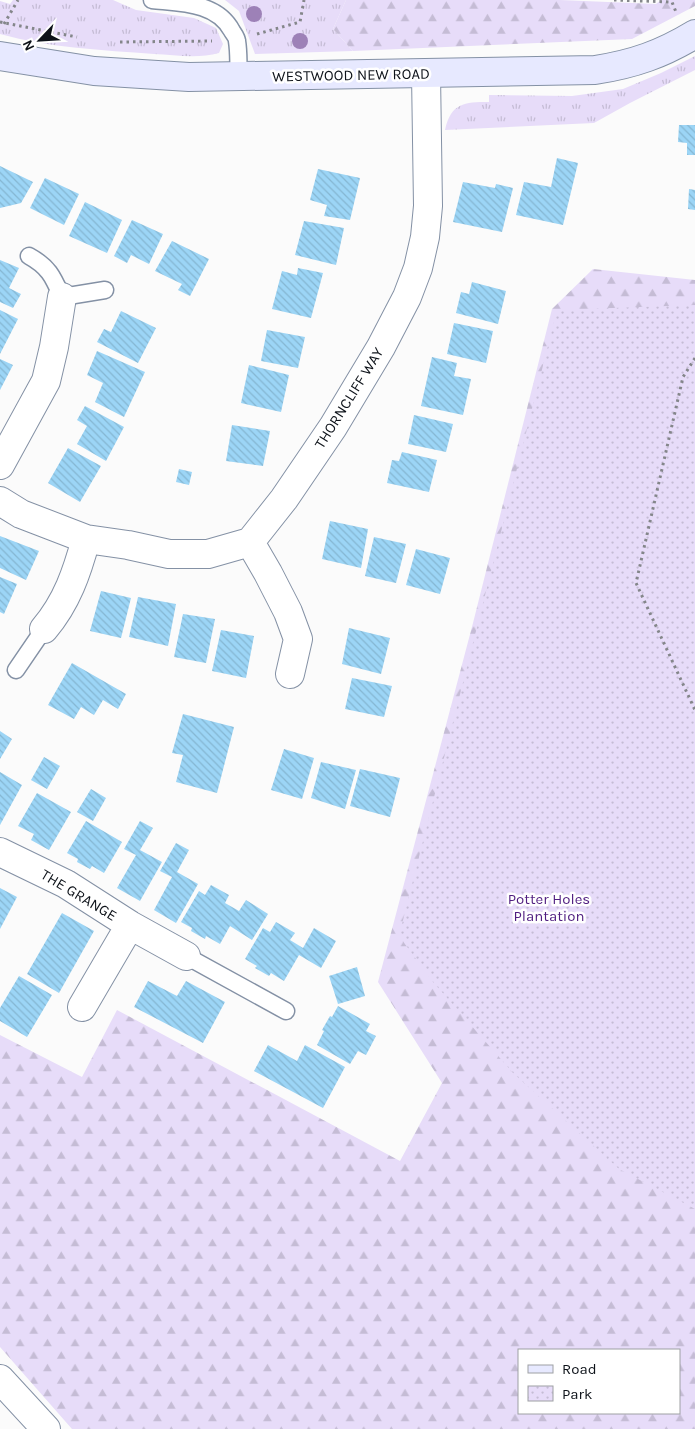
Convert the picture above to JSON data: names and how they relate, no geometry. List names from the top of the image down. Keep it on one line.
{"streets":{"street":["WESTWOOD NEW ROAD","THORNCLIFF WAY","THE GRANGE"]},"crossings":[["WESTWOOD NEW ROAD","THORNCLIFF WAY"]],"parks":["Potter Holes Plantation"],"legend":["Road","Park"],"north":"bottom left"}
